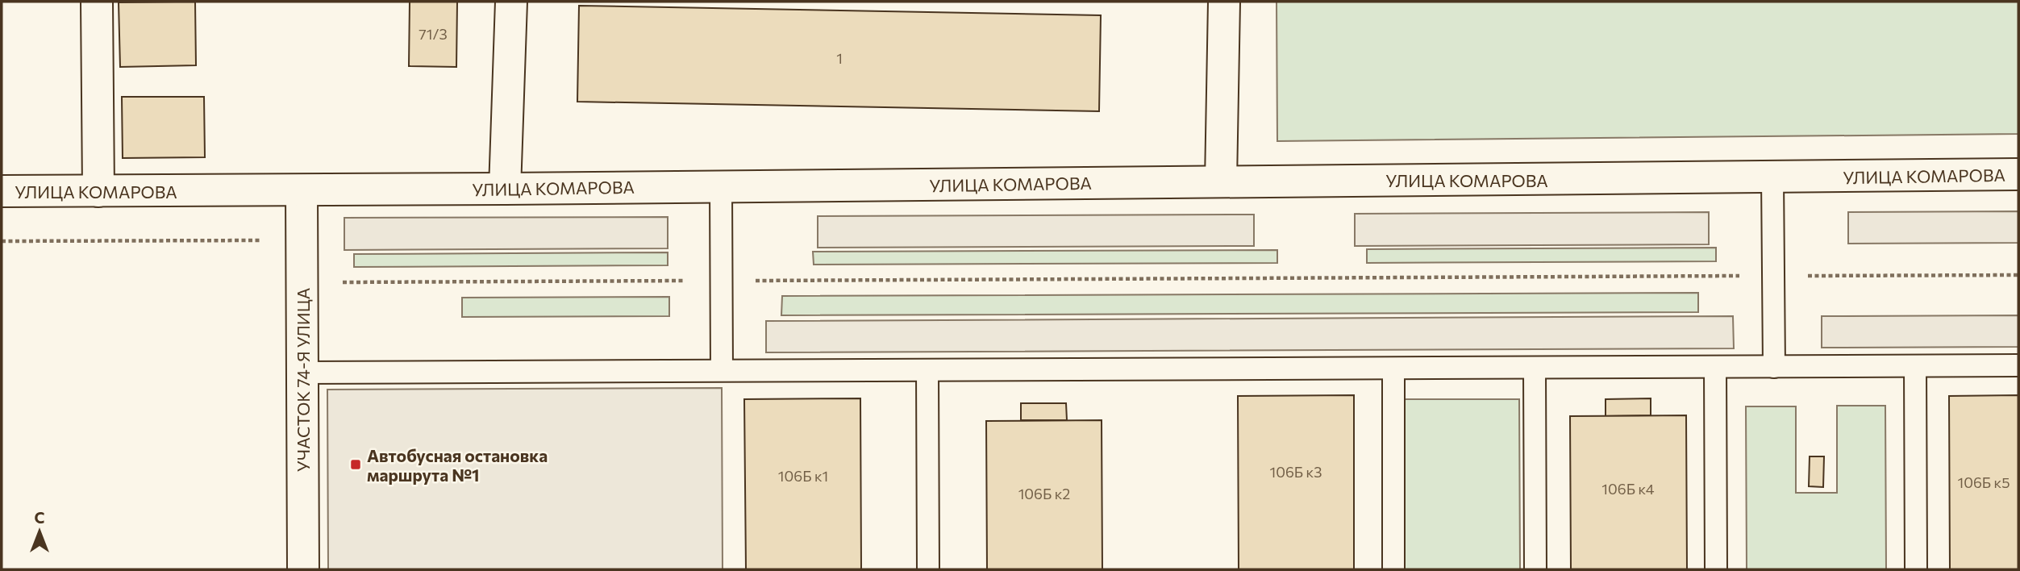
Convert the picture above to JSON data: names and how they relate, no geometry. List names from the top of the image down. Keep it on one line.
{"streets":{"street":["УЛИЦА КОМАРОВА","УЧАСТОК 74-Я УЛИЦА"]},"crossings":[["УЛИЦА КОМАРОВА","УЧАСТОК 74-Я УЛИЦА"]],"places":{"transit":["Автобусная остановка маршрута №1"]},"house_numbers":["71/3","1","106Б к3","106Б к1","106Б к5","106Б к4","106Б к2"],"north":"top"}
